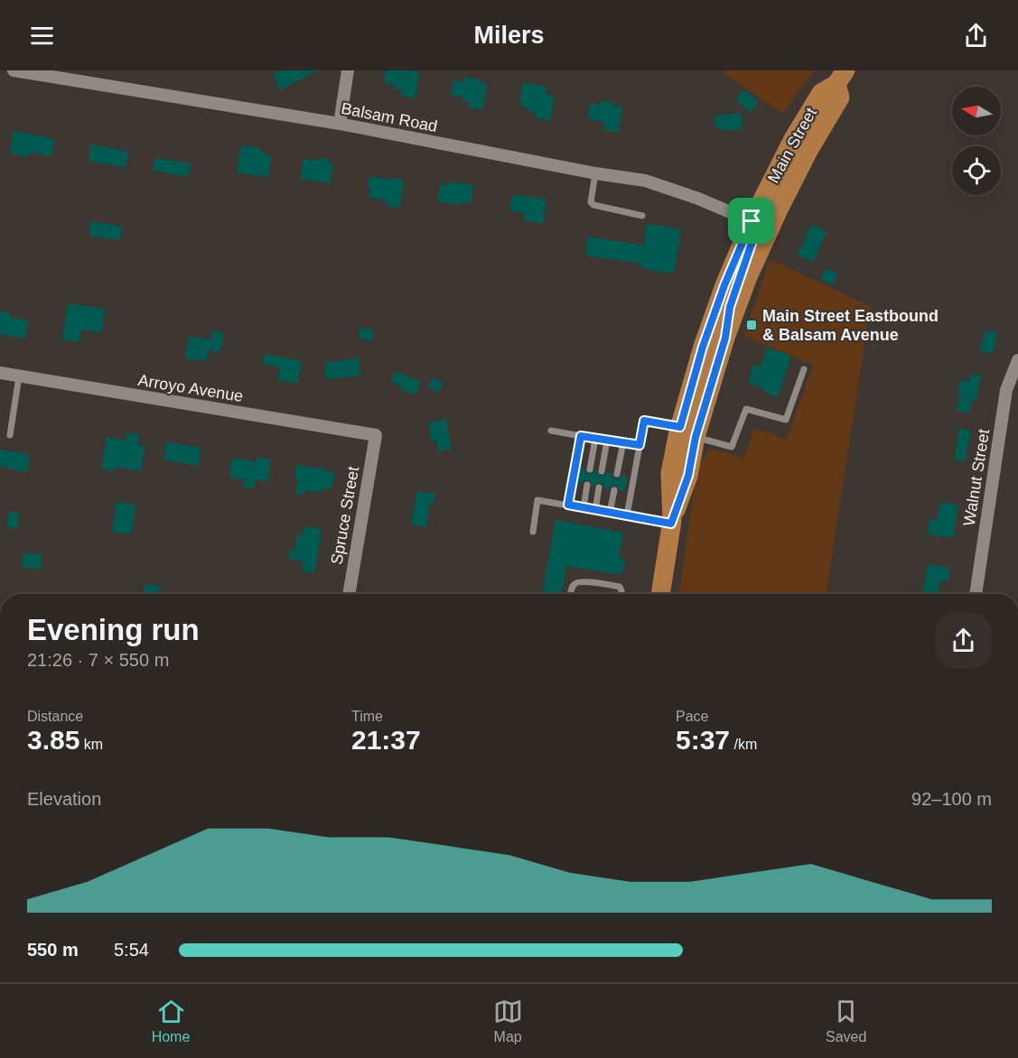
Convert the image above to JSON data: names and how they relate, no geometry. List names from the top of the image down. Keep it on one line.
{"streets":{"main road":["Main Street"],"street":["Balsam Road","Arroyo Avenue","Walnut Street","Spruce Street"]},"crossings":[["Balsam Road","Main Street"],["Arroyo Avenue","Spruce Street"]],"places":{"transit":["Main Street Eastbound & Balsam Avenue"]},"north":"left","page":{"header":"Milers","heading":["Evening run","21:26 · 7 × 550 m"],"stats":[["Distance","3.85 km"],["Time","21:37"],["Pace","5:37 /km"]],"chart":["Elevation","92–100 m"],"list":[{"name":"550 m","note":"5:54"}],"tabs":["Home","Map","Saved"]}}
